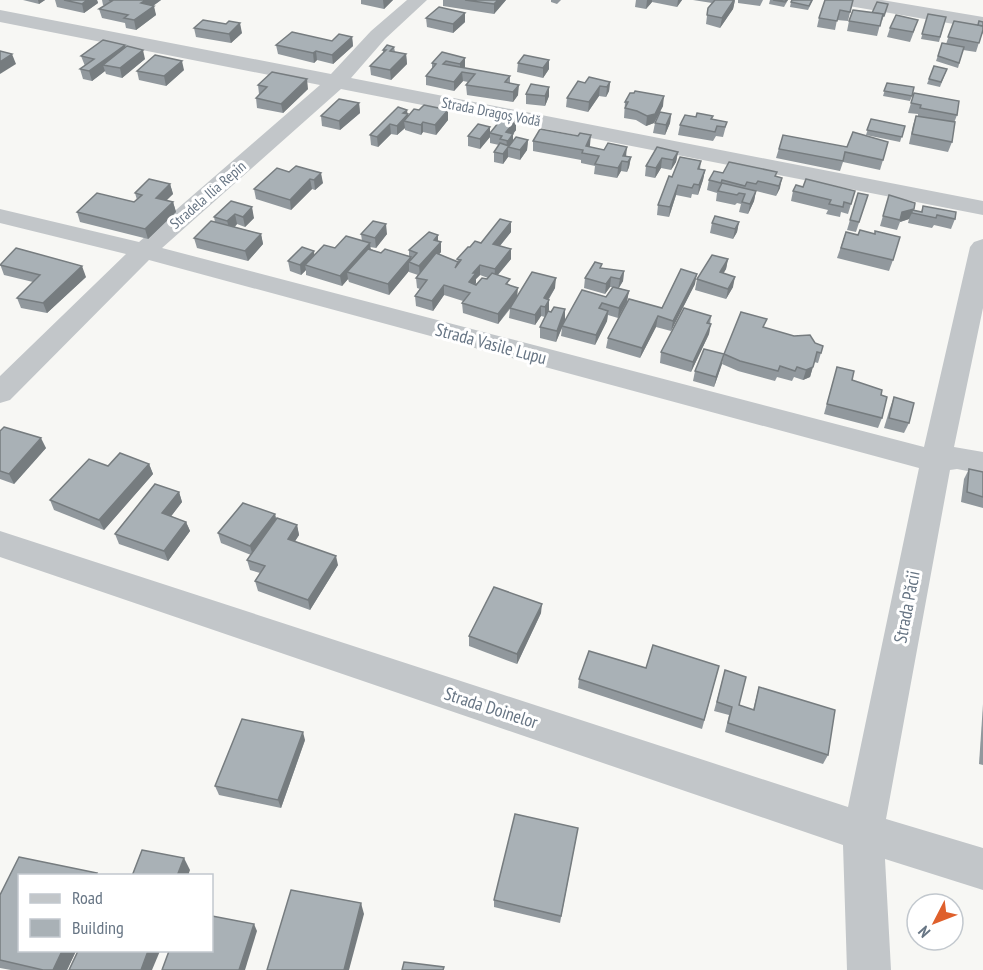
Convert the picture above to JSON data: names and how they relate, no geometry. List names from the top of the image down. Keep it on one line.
{"streets":{"street":["Strada Dragoș Vodă","Stradela Ilia Repin","Strada Vasile Lupu","Strada Păcii","Strada Doinelor"]},"crossings":[["Strada Dragoș Vodă","Stradela Ilia Repin"],["Stradela Ilia Repin","Strada Vasile Lupu"],["Strada Vasile Lupu","Strada Păcii"],["Strada Păcii","Strada Doinelor"]],"legend":["Road","Building"],"north":"bottom left"}
